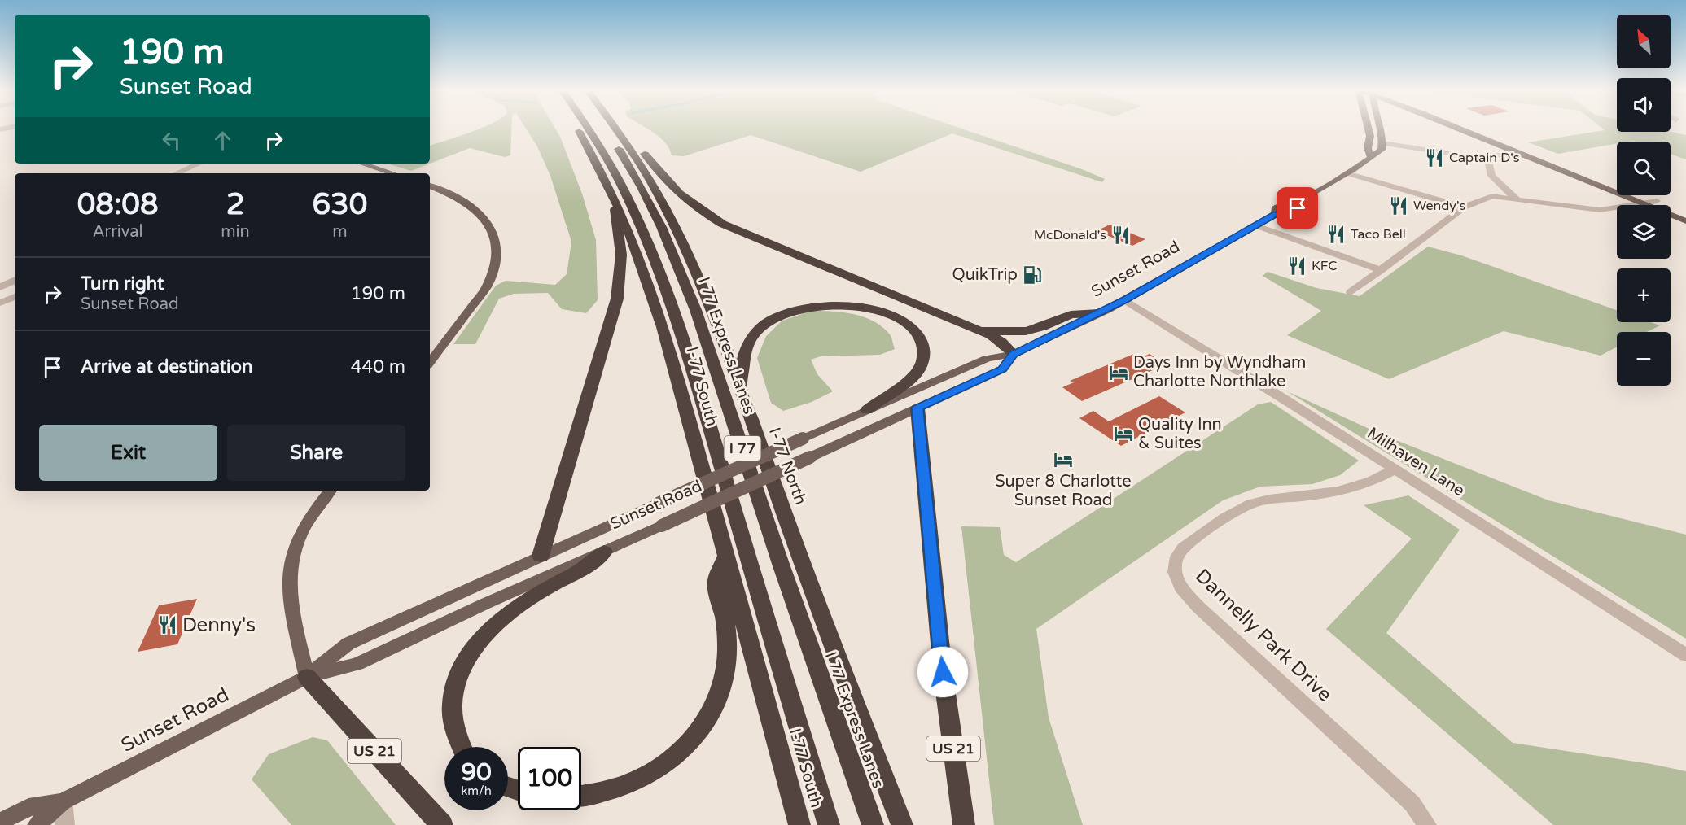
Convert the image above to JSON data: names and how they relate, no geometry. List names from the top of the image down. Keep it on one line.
{"streets":{"highway":["I 77 Express Lanes","I-77 South","I 77","I-77 North","US 21"],"main road":["Sunset Road"],"street":["Milhaven Lane","Dannelly Park Drive"]},"crossings":[["Sunset Road","Milhaven Lane"],["Sunset Road","US 21"],["Milhaven Lane","Dannelly Park Drive"]],"places":{"restaurant":["Captain D's","Wendy's","Taco Bell","McDonald's","KFC","Denny's"],"fuel station":["QuikTrip"],"hotel":["Days Inn by Wyndham Charlotte Northlake","Quality Inn & Suites","Super 8 Charlotte Sunset Road"]},"north":"top left","page":{"map_buttons":["+","−"],"turn":["190 m","Sunset Road"],"eta":["08:08","Arrival","2","min","630","m"],"list":[{"name":"Turn right","note":"Sunset Road","value":"190 m"},{"name":"Arrive at destination","value":"440 m"}],"buttons":["Exit","Share"],"speed":"90 km/h","limit":"100"}}
